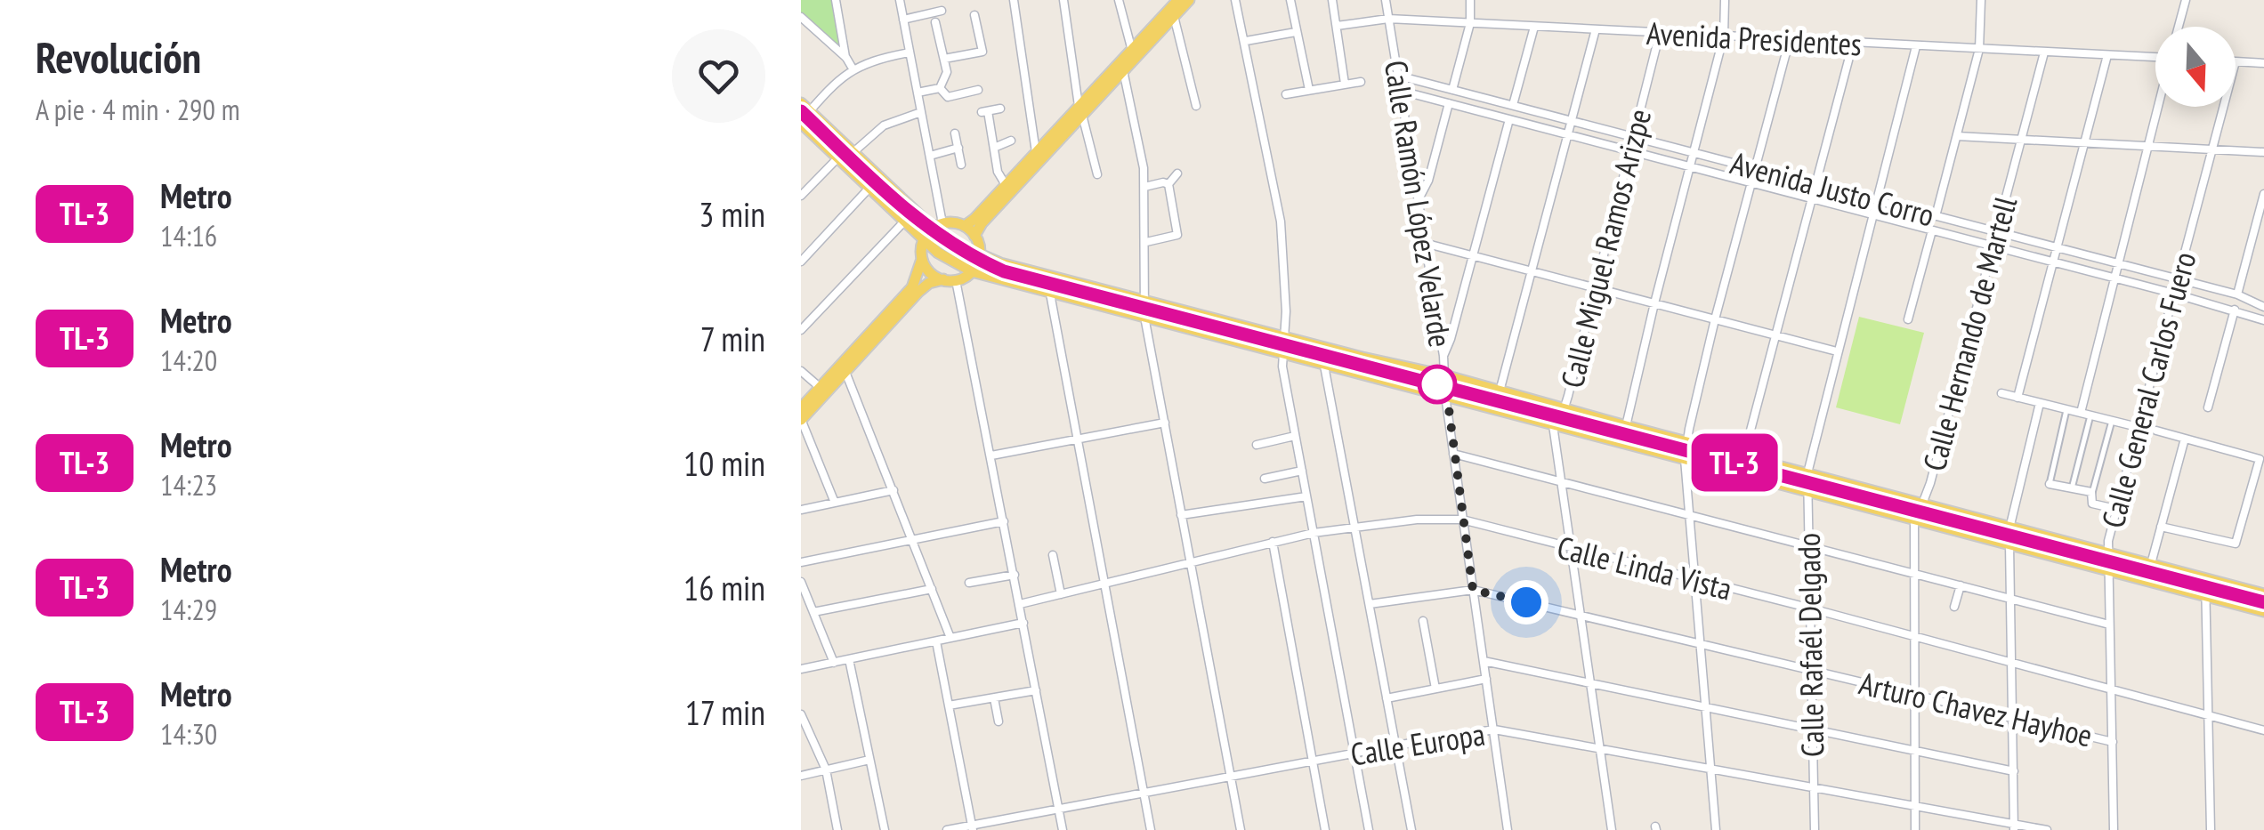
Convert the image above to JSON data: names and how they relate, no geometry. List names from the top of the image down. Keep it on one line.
{"streets":{"street":["Avenida Presidentes","Avenida Justo Corro","Calle Ramón López Velarde","Calle Miguel Ramos Arizpe","Calle Hernando de Martell","Calle General Carlos Fuero","Calle Linda Vista","Calle Rafaél Delgado","Arturo Chavez Hayhoe","Calle Europa"]},"crossings":[["Avenida Presidentes","Calle Ramón López Velarde"],["Avenida Presidentes","Calle Miguel Ramos Arizpe"],["Avenida Presidentes","Calle Hernando de Martell"],["Avenida Presidentes","Calle Rafaél Delgado"],["Avenida Justo Corro","Calle Ramón López Velarde"],["Avenida Justo Corro","Calle Miguel Ramos Arizpe"],["Avenida Justo Corro","Calle Hernando de Martell"],["Avenida Justo Corro","Calle General Carlos Fuero"],["Avenida Justo Corro","Calle Rafaél Delgado"],["Calle Ramón López Velarde","Calle Linda Vista"],["Calle Ramón López Velarde","Arturo Chavez Hayhoe"],["Calle Ramón López Velarde","Calle Europa"],["Calle Miguel Ramos Arizpe","Calle Linda Vista"],["Calle Miguel Ramos Arizpe","Arturo Chavez Hayhoe"],["Calle Miguel Ramos Arizpe","Calle Europa"],["Calle Hernando de Martell","Calle Linda Vista"],["Calle Hernando de Martell","Arturo Chavez Hayhoe"],["Calle Hernando de Martell","Calle Europa"],["Calle General Carlos Fuero","Calle Linda Vista"],["Calle General Carlos Fuero","Arturo Chavez Hayhoe"],["Calle Linda Vista","Calle Rafaél Delgado"],["Calle Rafaél Delgado","Arturo Chavez Hayhoe"],["Calle Rafaél Delgado","Calle Europa"]],"lines":["metro line TL-3"],"north":"bottom","page":{"heading":["Revolución","A pie · 4 min · 290 m"],"on_map":"TL-3","list":[{"mark":"TL-3","name":"Metro","note":"14:16","value":"3 min"},{"mark":"TL-3","name":"Metro","note":"14:20","value":"7 min"},{"mark":"TL-3","name":"Metro","note":"14:23","value":"10 min"},{"mark":"TL-3","name":"Metro","note":"14:29","value":"16 min"},{"mark":"TL-3","name":"Metro","note":"14:30","value":"17 min"}]}}
